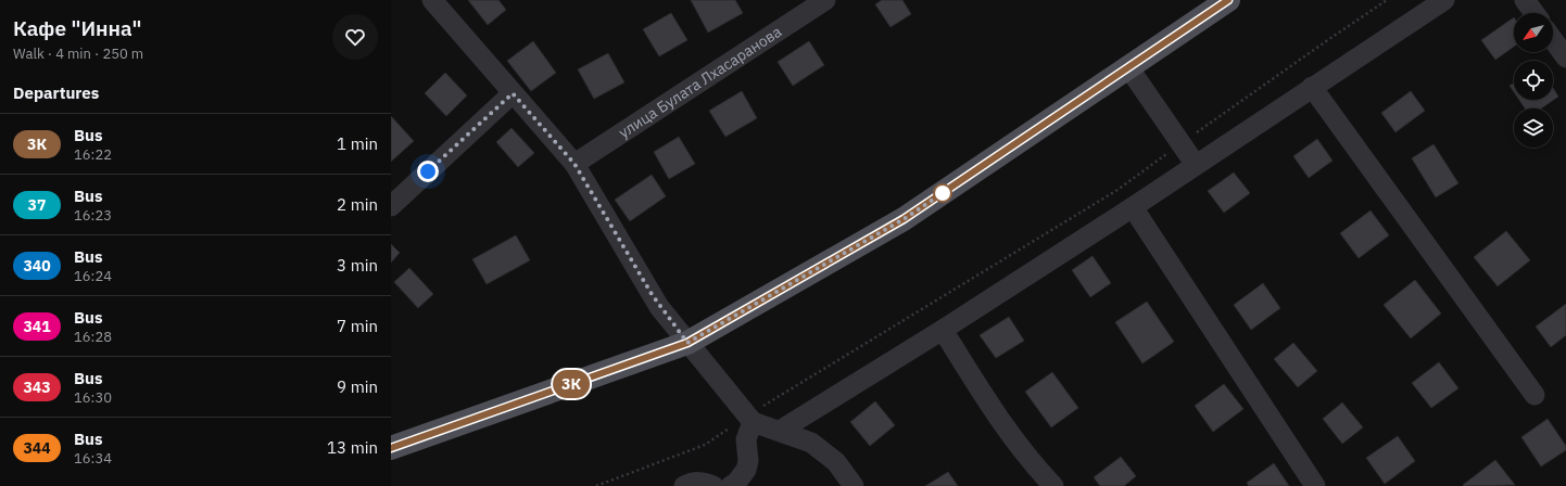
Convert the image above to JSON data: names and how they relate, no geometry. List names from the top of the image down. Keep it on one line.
{"streets":{"street":["улица Булата Лхасаранова"]},"lines":["bus line 3К"],"north":"bottom left","page":{"heading":[["Кафе \"Инна\"","Walk · 4 min · 250 m"],"Departures"],"on_map":"3К","list":[{"mark":"3К","name":"Bus","note":"16:22","value":"1 min"},{"mark":"37","name":"Bus","note":"16:23","value":"2 min"},{"mark":"340","name":"Bus","note":"16:24","value":"3 min"},{"mark":"341","name":"Bus","note":"16:28","value":"7 min"},{"mark":"343","name":"Bus","note":"16:30","value":"9 min"},{"mark":"344","name":"Bus","note":"16:34","value":"13 min"}]}}
